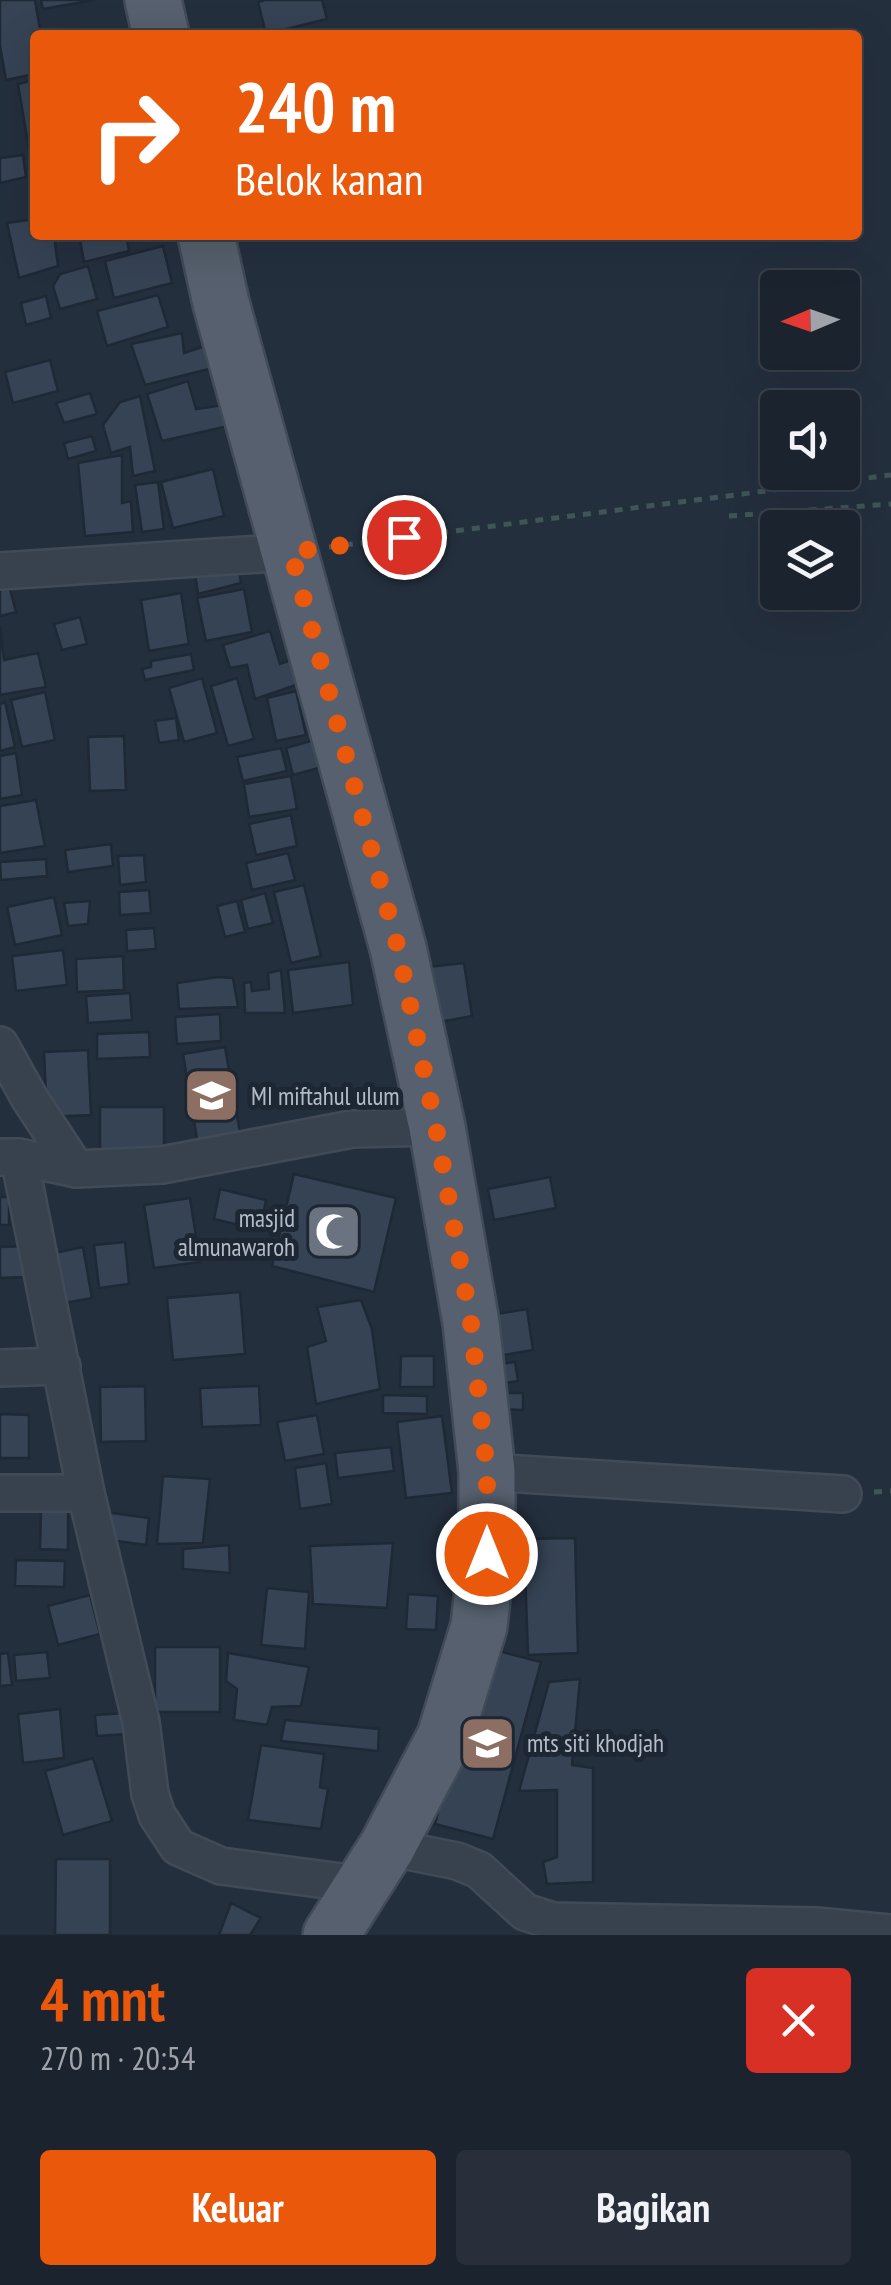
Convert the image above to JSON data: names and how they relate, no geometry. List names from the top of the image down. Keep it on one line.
{"places":{"school or university":["MI miftahul ulum","mts siti khodjah"],"mosque":["masjid almunawaroh"]},"north":"left","page":{"turn":["240 m","Belok kanan"],"heading":["4 mnt","270 m · 20:54"],"buttons":["Keluar","Bagikan"]}}
